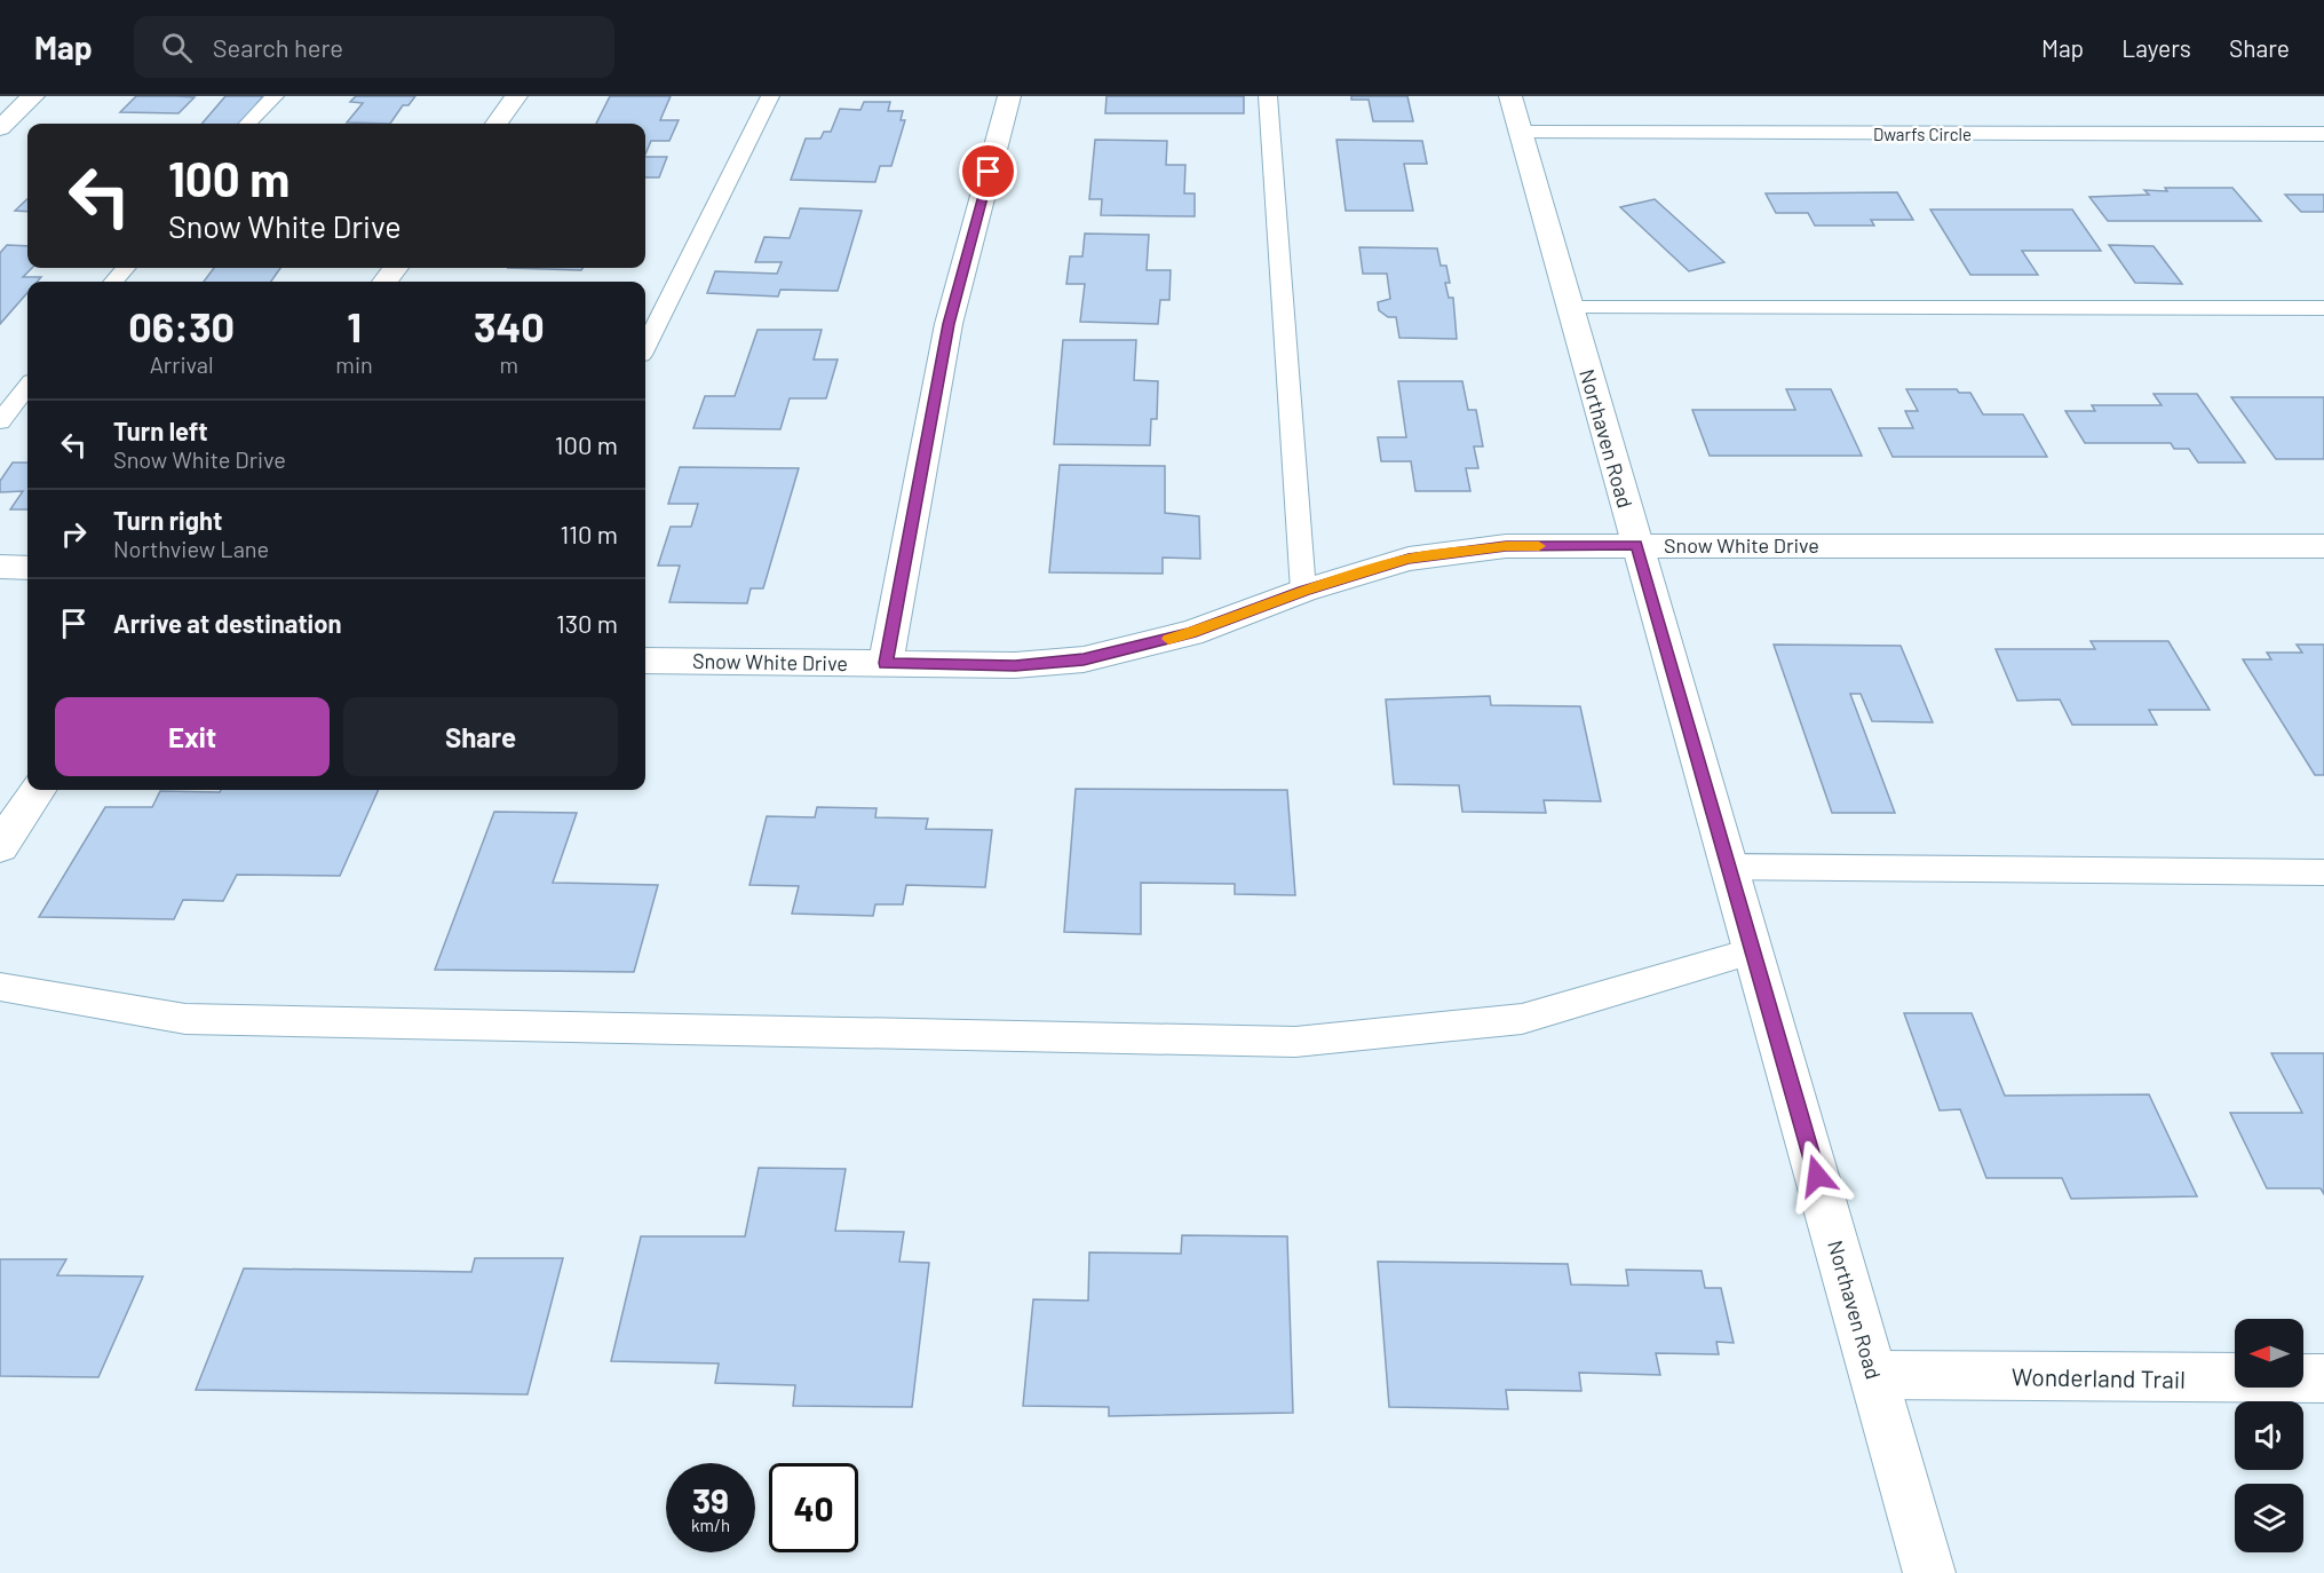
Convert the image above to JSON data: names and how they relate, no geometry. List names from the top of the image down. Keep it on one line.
{"streets":{"street":["Dwarfs Circle","Northaven Road","Snow White Drive","Wonderland Trail"]},"crossings":[["Dwarfs Circle","Northaven Road"],["Northaven Road","Snow White Drive"],["Northaven Road","Wonderland Trail"]],"north":"left","page":{"header":"Map","search":"Search here","nav":["Map","Layers","Share"],"turn":["100 m","Snow White Drive"],"eta":["06:30","Arrival","1","min","340","m"],"list":[{"name":"Turn left","note":"Snow White Drive","value":"100 m"},{"name":"Turn right","note":"Northview Lane","value":"110 m"},{"name":"Arrive at destination","value":"130 m"}],"buttons":["Exit","Share"],"speed":"39 km/h","limit":"40"}}
